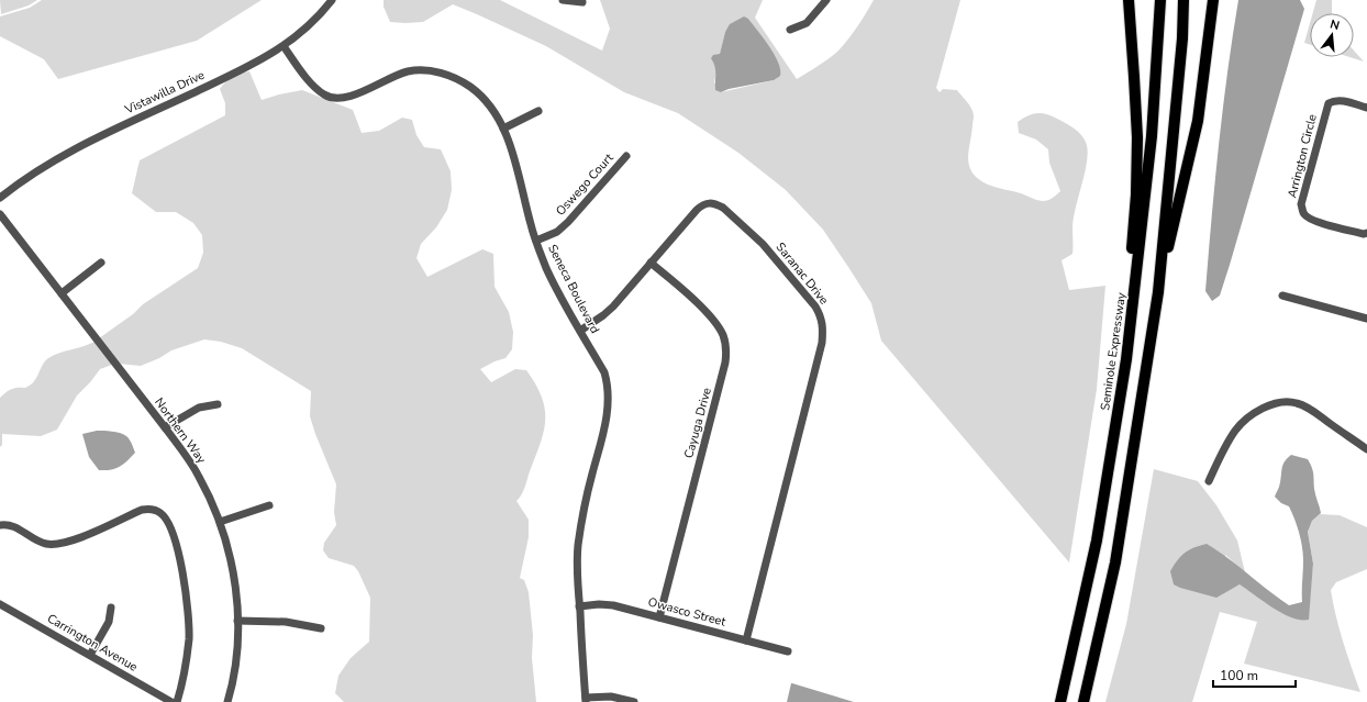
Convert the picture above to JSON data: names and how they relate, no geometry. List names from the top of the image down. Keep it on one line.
{"streets":{"highway":["Seminole Expressway"],"street":["Vistawilla Drive","Arrington Circle","Oswego Court","Saranac Drive","Seneca Boulevard","Cayuga Drive","Northern Way","Owasco Street","Carrington Avenue"]},"crossings":[["Vistawilla Drive","Seneca Boulevard"],["Oswego Court","Seneca Boulevard"],["Saranac Drive","Seneca Boulevard"],["Saranac Drive","Cayuga Drive"],["Saranac Drive","Owasco Street"],["Seneca Boulevard","Owasco Street"],["Cayuga Drive","Owasco Street"]],"scale_bar":"100 m","north":"top"}
